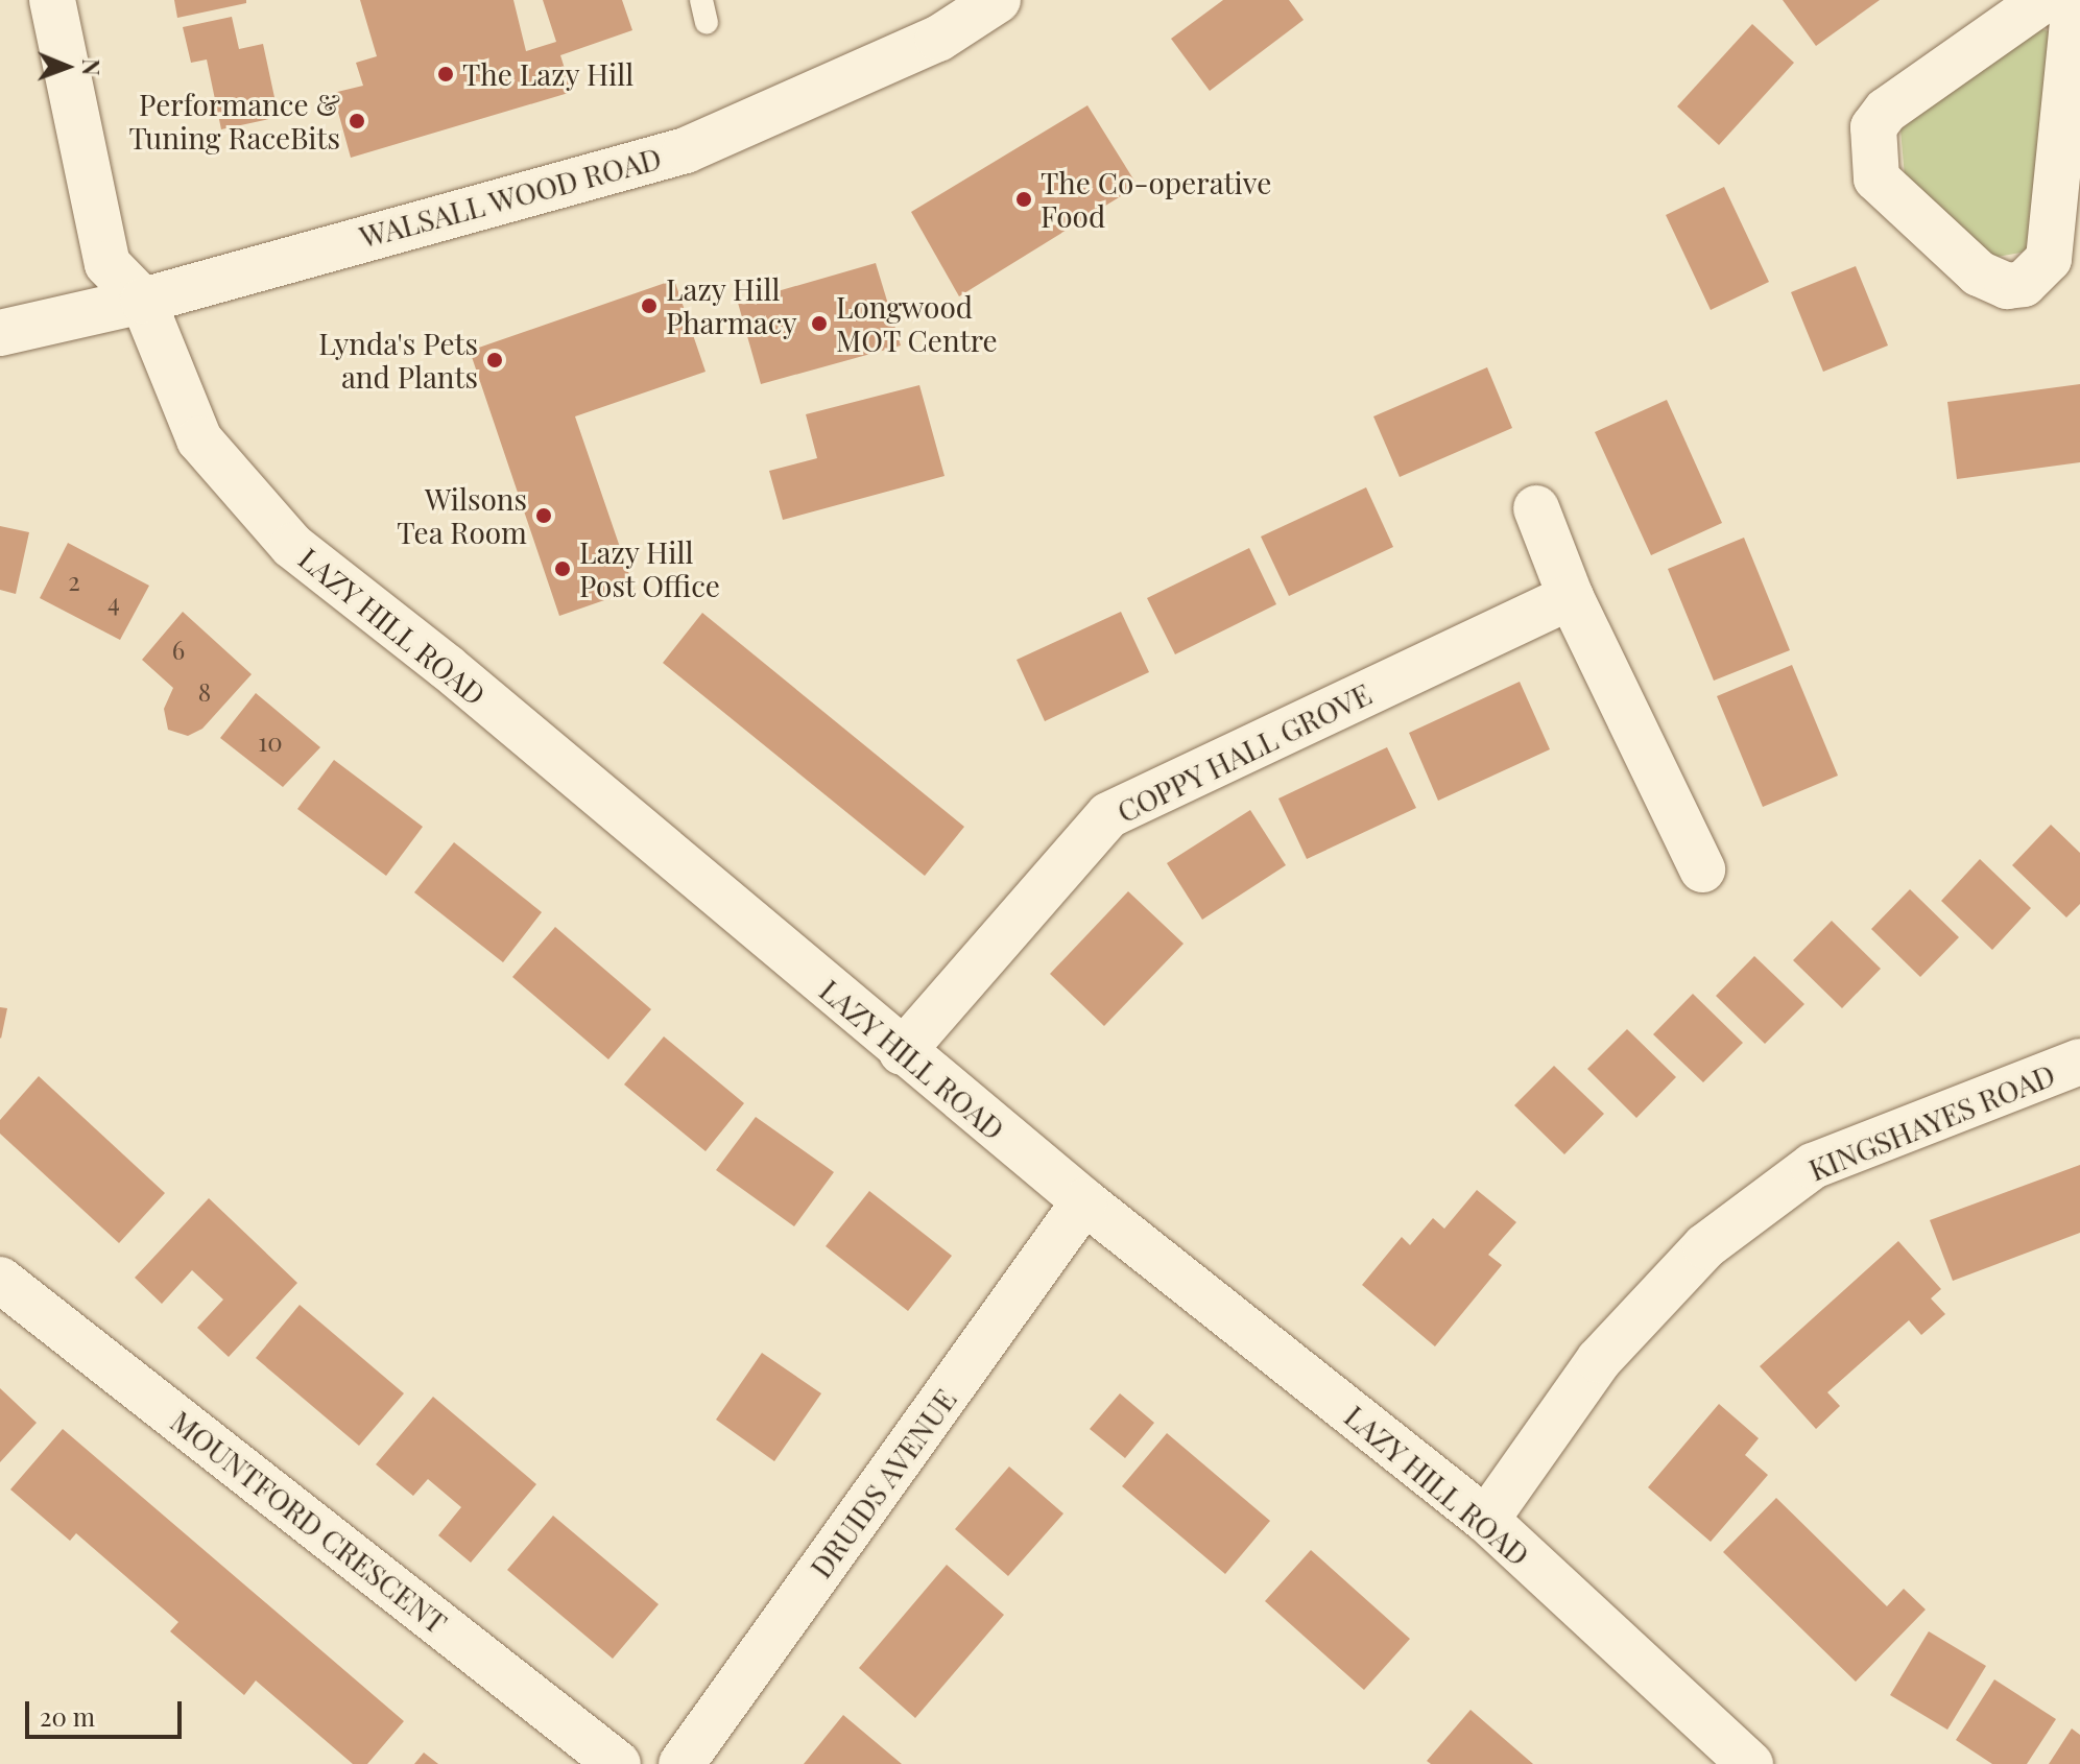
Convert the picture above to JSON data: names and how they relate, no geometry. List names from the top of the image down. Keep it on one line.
{"streets":{"street":["WALSALL WOOD ROAD","LAZY HILL ROAD","COPPY HALL GROVE","KINGSHAYES ROAD","DRUIDS AVENUE","MOUNTFORD CRESCENT"]},"crossings":[["WALSALL WOOD ROAD","LAZY HILL ROAD"],["LAZY HILL ROAD","COPPY HALL GROVE"],["LAZY HILL ROAD","KINGSHAYES ROAD"],["LAZY HILL ROAD","DRUIDS AVENUE"]],"places":["The Lazy Hill","Performance & Tuning RaceBits","The Co-operative Food","Lazy Hill Pharmacy","Longwood MOT Centre","Lynda's Pets and Plants","Wilsons Tea Room","Lazy Hill Post Office"],"house_numbers":["2","4","6","8","10"],"scale_bar":"20 m","north":"right"}
